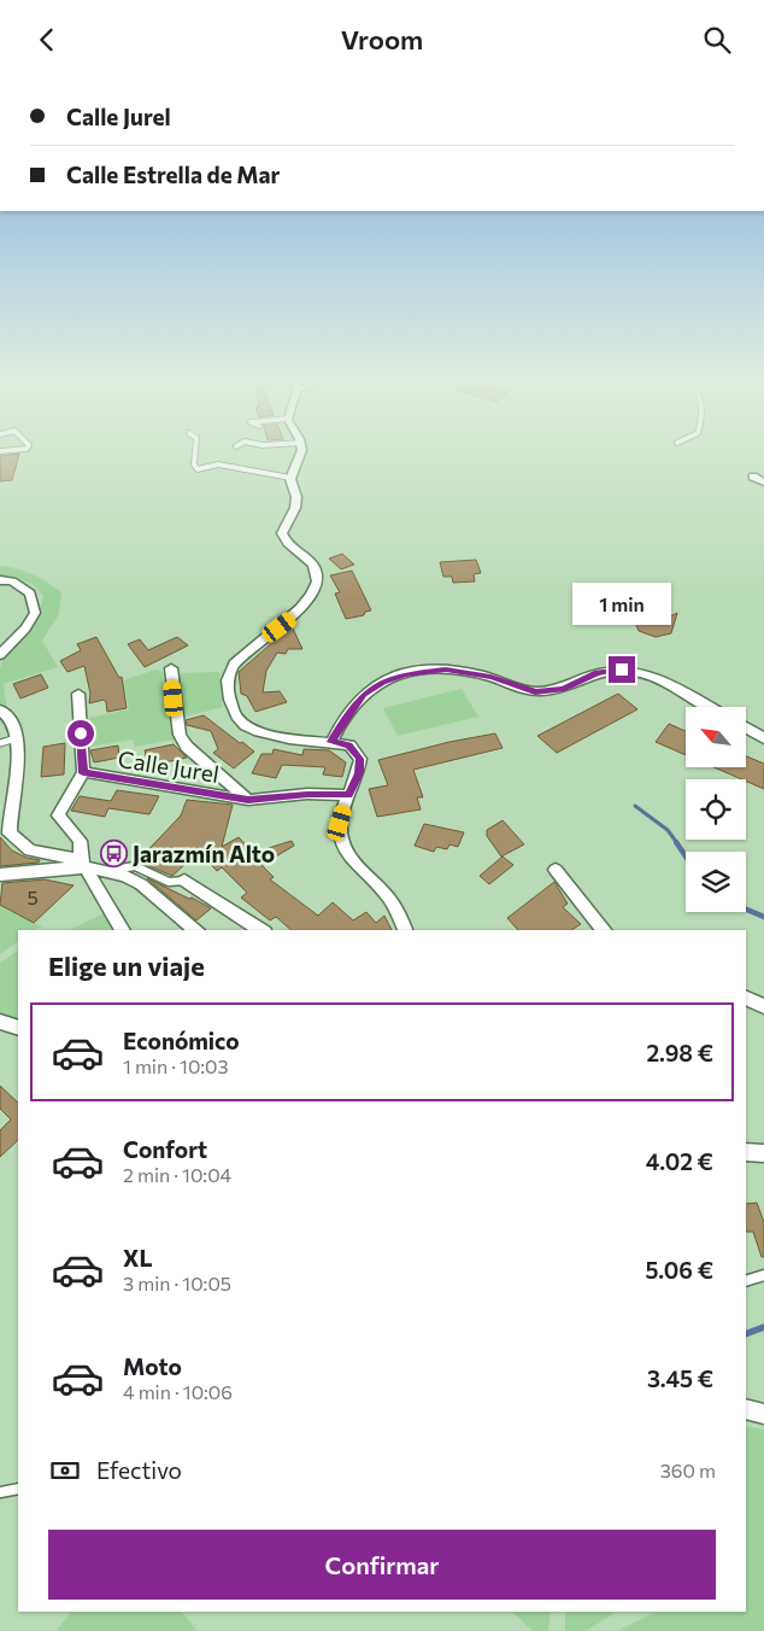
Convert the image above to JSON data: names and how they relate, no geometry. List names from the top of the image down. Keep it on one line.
{"streets":{"street":["Calle Jurel"]},"places":{"bus stop":["Jarazmín Alto"]},"house_numbers":["5"],"north":"top left","page":{"header":"Vroom","banner":["Calle Jurel","Calle Estrella de Mar"],"bubble":"1 min","heading":"Elige un viaje","list":[{"name":"Económico","note":"1 min · 10:03","value":"2.98 €"},{"name":"Confort","note":"2 min · 10:04","value":"4.02 €"},{"name":"XL","note":"3 min · 10:05","value":"5.06 €"},{"name":"Moto","note":"4 min · 10:06","value":"3.45 €"}],"pay":["Efectivo","360 m"],"buttons":"Confirmar"}}
